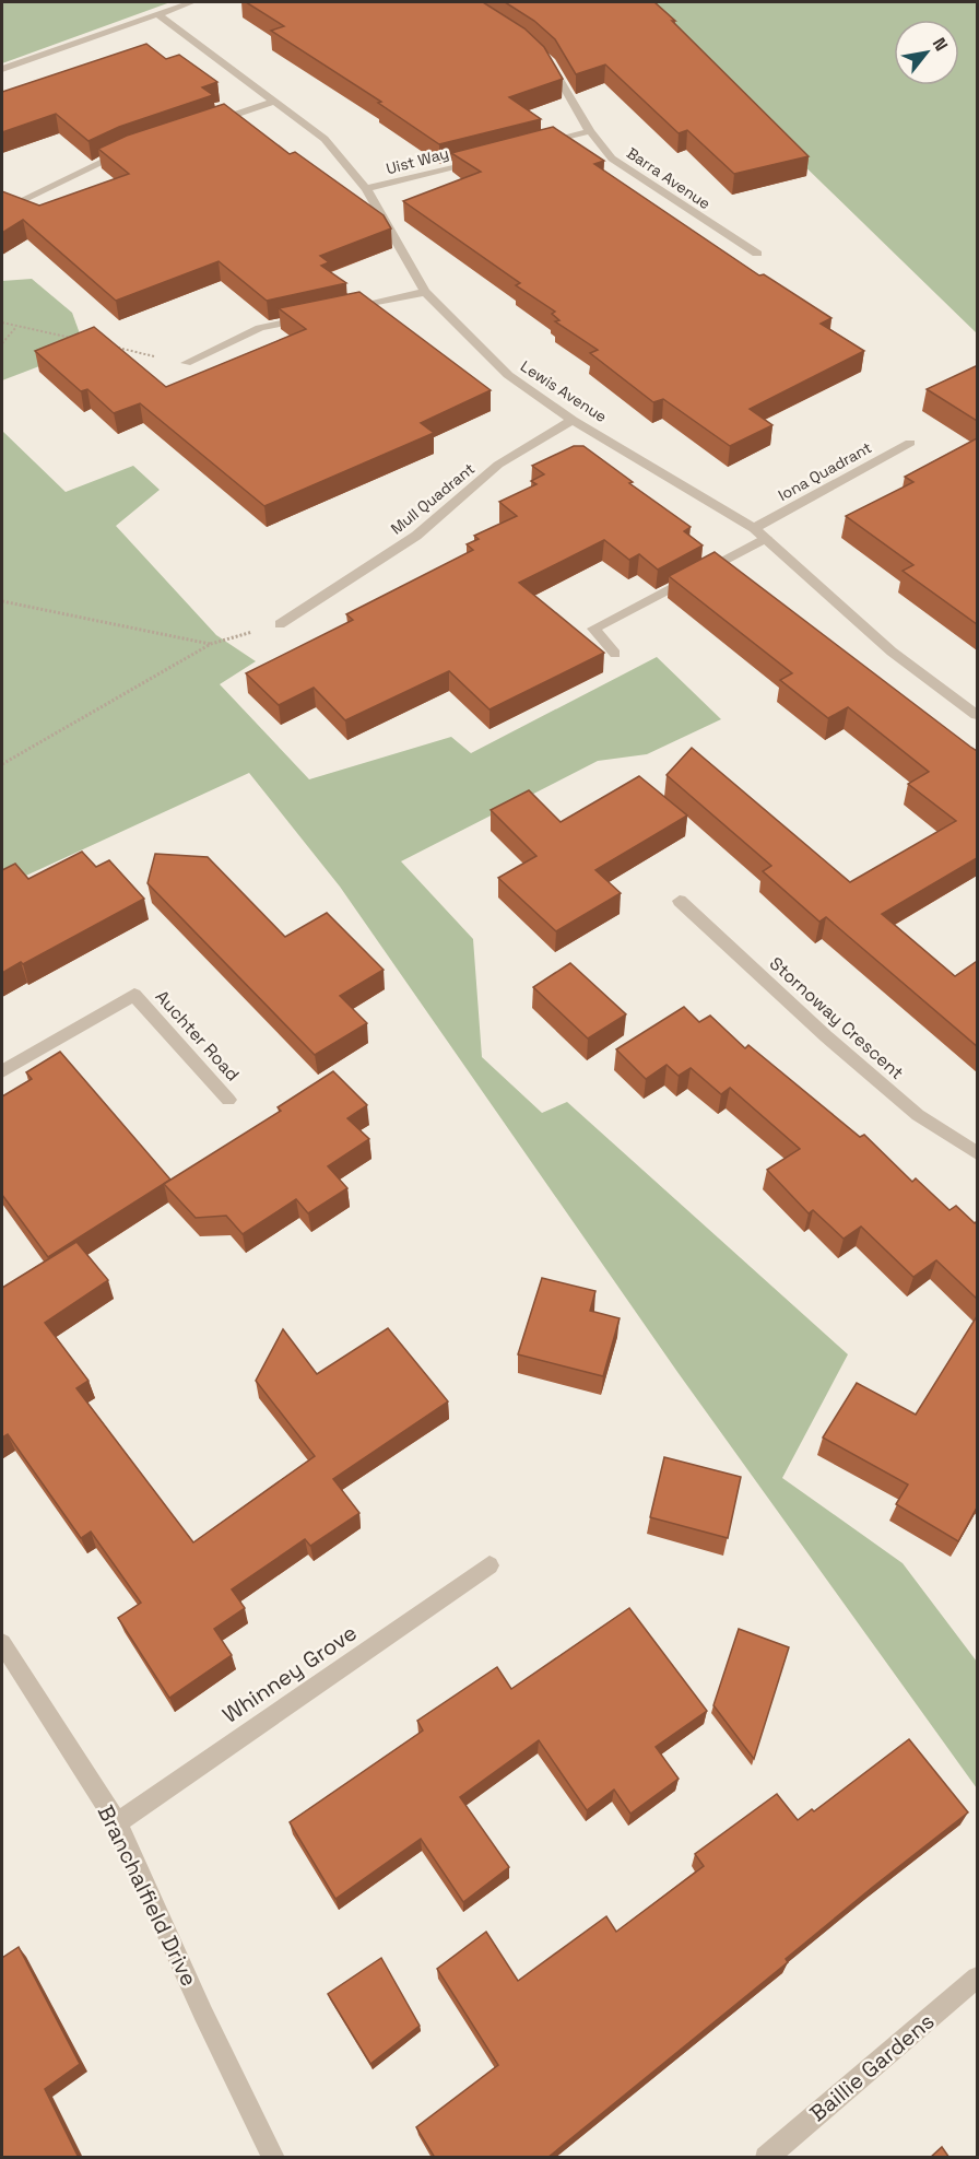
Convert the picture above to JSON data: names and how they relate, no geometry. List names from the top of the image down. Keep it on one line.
{"streets":{"street":["Uist Way","Barra Avenue","Lewis Avenue","Iona Quadrant","Mull Quadrant","Stornoway Crescent","Auchter Road","Whinney Grove","Branchalfield Drive","Baillie Gardens"]},"crossings":[["Uist Way","Lewis Avenue"],["Lewis Avenue","Iona Quadrant"],["Lewis Avenue","Mull Quadrant"],["Whinney Grove","Branchalfield Drive"]],"north":"top right"}
